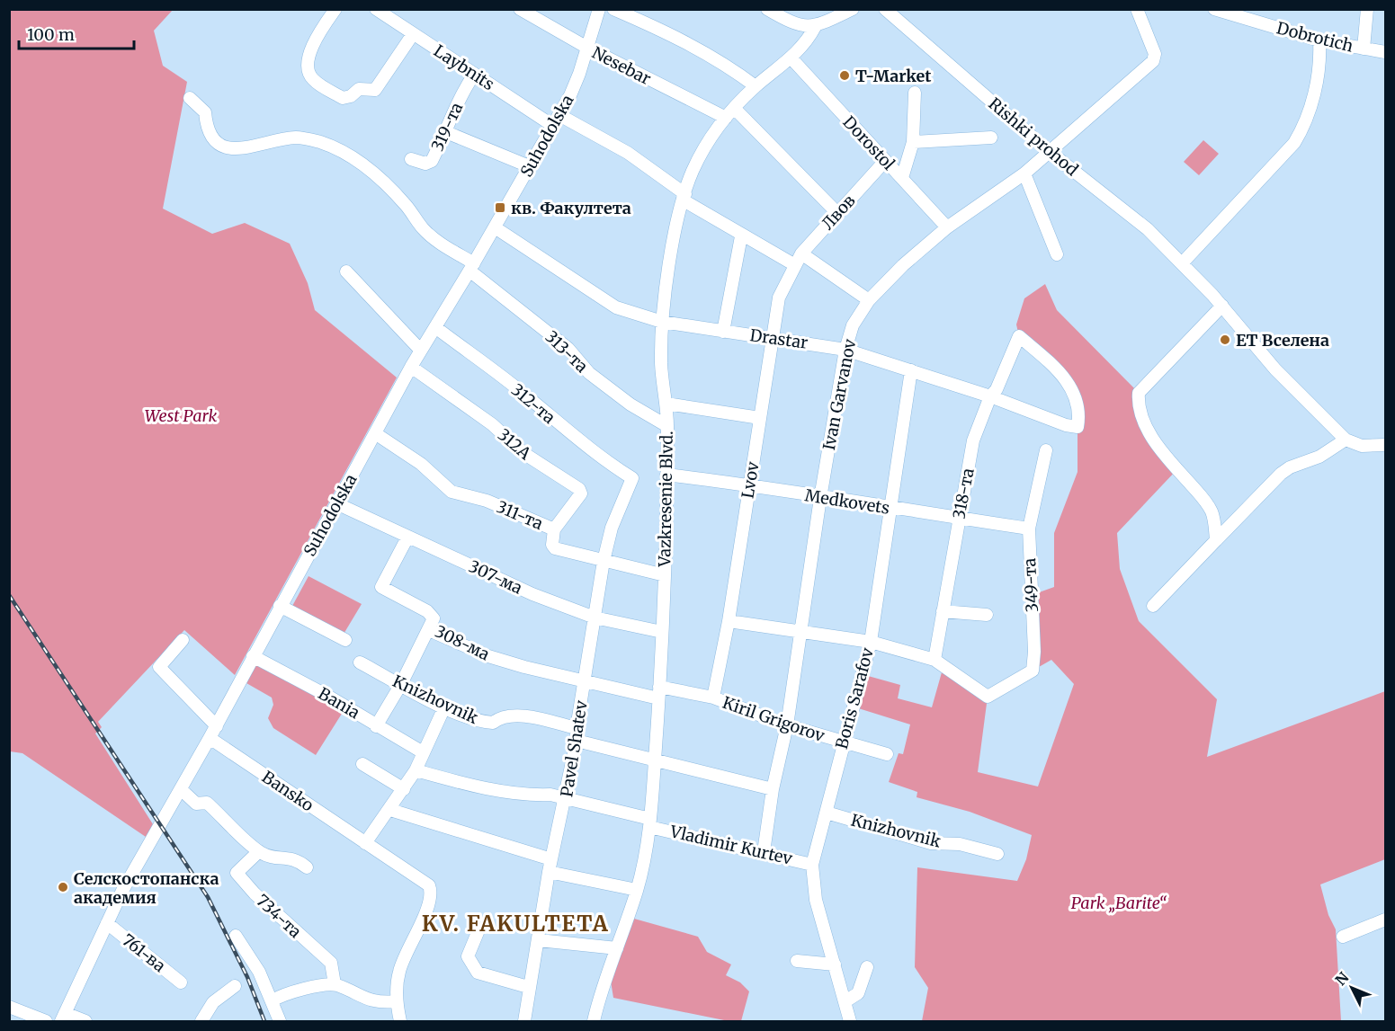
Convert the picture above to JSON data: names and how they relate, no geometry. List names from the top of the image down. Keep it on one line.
{"streets":{"street":["Dobrotich","Nesebar","Laybnits","319-та","Suhodolska","Rishki prohod","Dorostol","Лвов","Drastar","313-та","Ivan Garvanov","312-та","312А","Lvov","318-та","Vazkresenie Blvd.","Medkovets","311-та","307-ма","349-та","308-ма","Boris Sarafov","Knizhovnik","Bania","Kiril Grigorov","Pavel Shatev","Bansko","Vladimir Kurtev","734-та","761-ва"]},"crossings":[["Nesebar","Suhodolska"],["Nesebar","Лвов"],["Nesebar","Vazkresenie Blvd."],["Laybnits","319-та"],["Laybnits","Suhodolska"],["Laybnits","Лвов"],["Laybnits","Lvov"],["Laybnits","Vazkresenie Blvd."],["Suhodolska","Drastar"],["Suhodolska","313-та"],["Suhodolska","312-та"],["Suhodolska","312А"],["Suhodolska","311-та"],["Suhodolska","307-ма"],["Suhodolska","Bania"],["Suhodolska","Bansko"],["Suhodolska","761-ва"],["Rishki prohod","Ivan Garvanov"],["Dorostol","Лвов"],["Dorostol","Ivan Garvanov"],["Dorostol","Vazkresenie Blvd."],["Лвов","Lvov"],["Drastar","Ivan Garvanov"],["Drastar","Lvov"],["Drastar","318-та"],["Drastar","Vazkresenie Blvd."],["Drastar","Boris Sarafov"],["313-та","Vazkresenie Blvd."],["Ivan Garvanov","Medkovets"],["Ivan Garvanov","Knizhovnik"],["Ivan Garvanov","Kiril Grigorov"],["Ivan Garvanov","Vladimir Kurtev"],["312-та","Pavel Shatev"],["312А","311-та"],["Lvov","Medkovets"],["Lvov","Kiril Grigorov"],["318-та","Medkovets"],["318-та","349-та"],["Vazkresenie Blvd.","Medkovets"],["Vazkresenie Blvd.","311-та"],["Vazkresenie Blvd.","307-ма"],["Vazkresenie Blvd.","Knizhovnik"],["Vazkresenie Blvd.","Kiril Grigorov"],["Vazkresenie Blvd.","Vladimir Kurtev"],["Medkovets","349-та"],["Medkovets","Boris Sarafov"],["311-та","Pavel Shatev"],["307-ма","308-ма"],["307-ма","Pavel Shatev"],["308-ма","Kiril Grigorov"],["308-ма","Pavel Shatev"],["Boris Sarafov","Knizhovnik"],["Boris Sarafov","Kiril Grigorov"],["Boris Sarafov","Vladimir Kurtev"],["Knizhovnik","Pavel Shatev"],["Kiril Grigorov","Pavel Shatev"],["Pavel Shatev","Vladimir Kurtev"]],"districts":["KV. FAKULTETA"],"parks":["West Park","Park „Barite“"],"places":{"other":["T-Market","ЕТ Вселена","Селскостопанска академия"],"transit":["кв. Факултета"]},"scale_bar":"100 m","north":"top left"}
